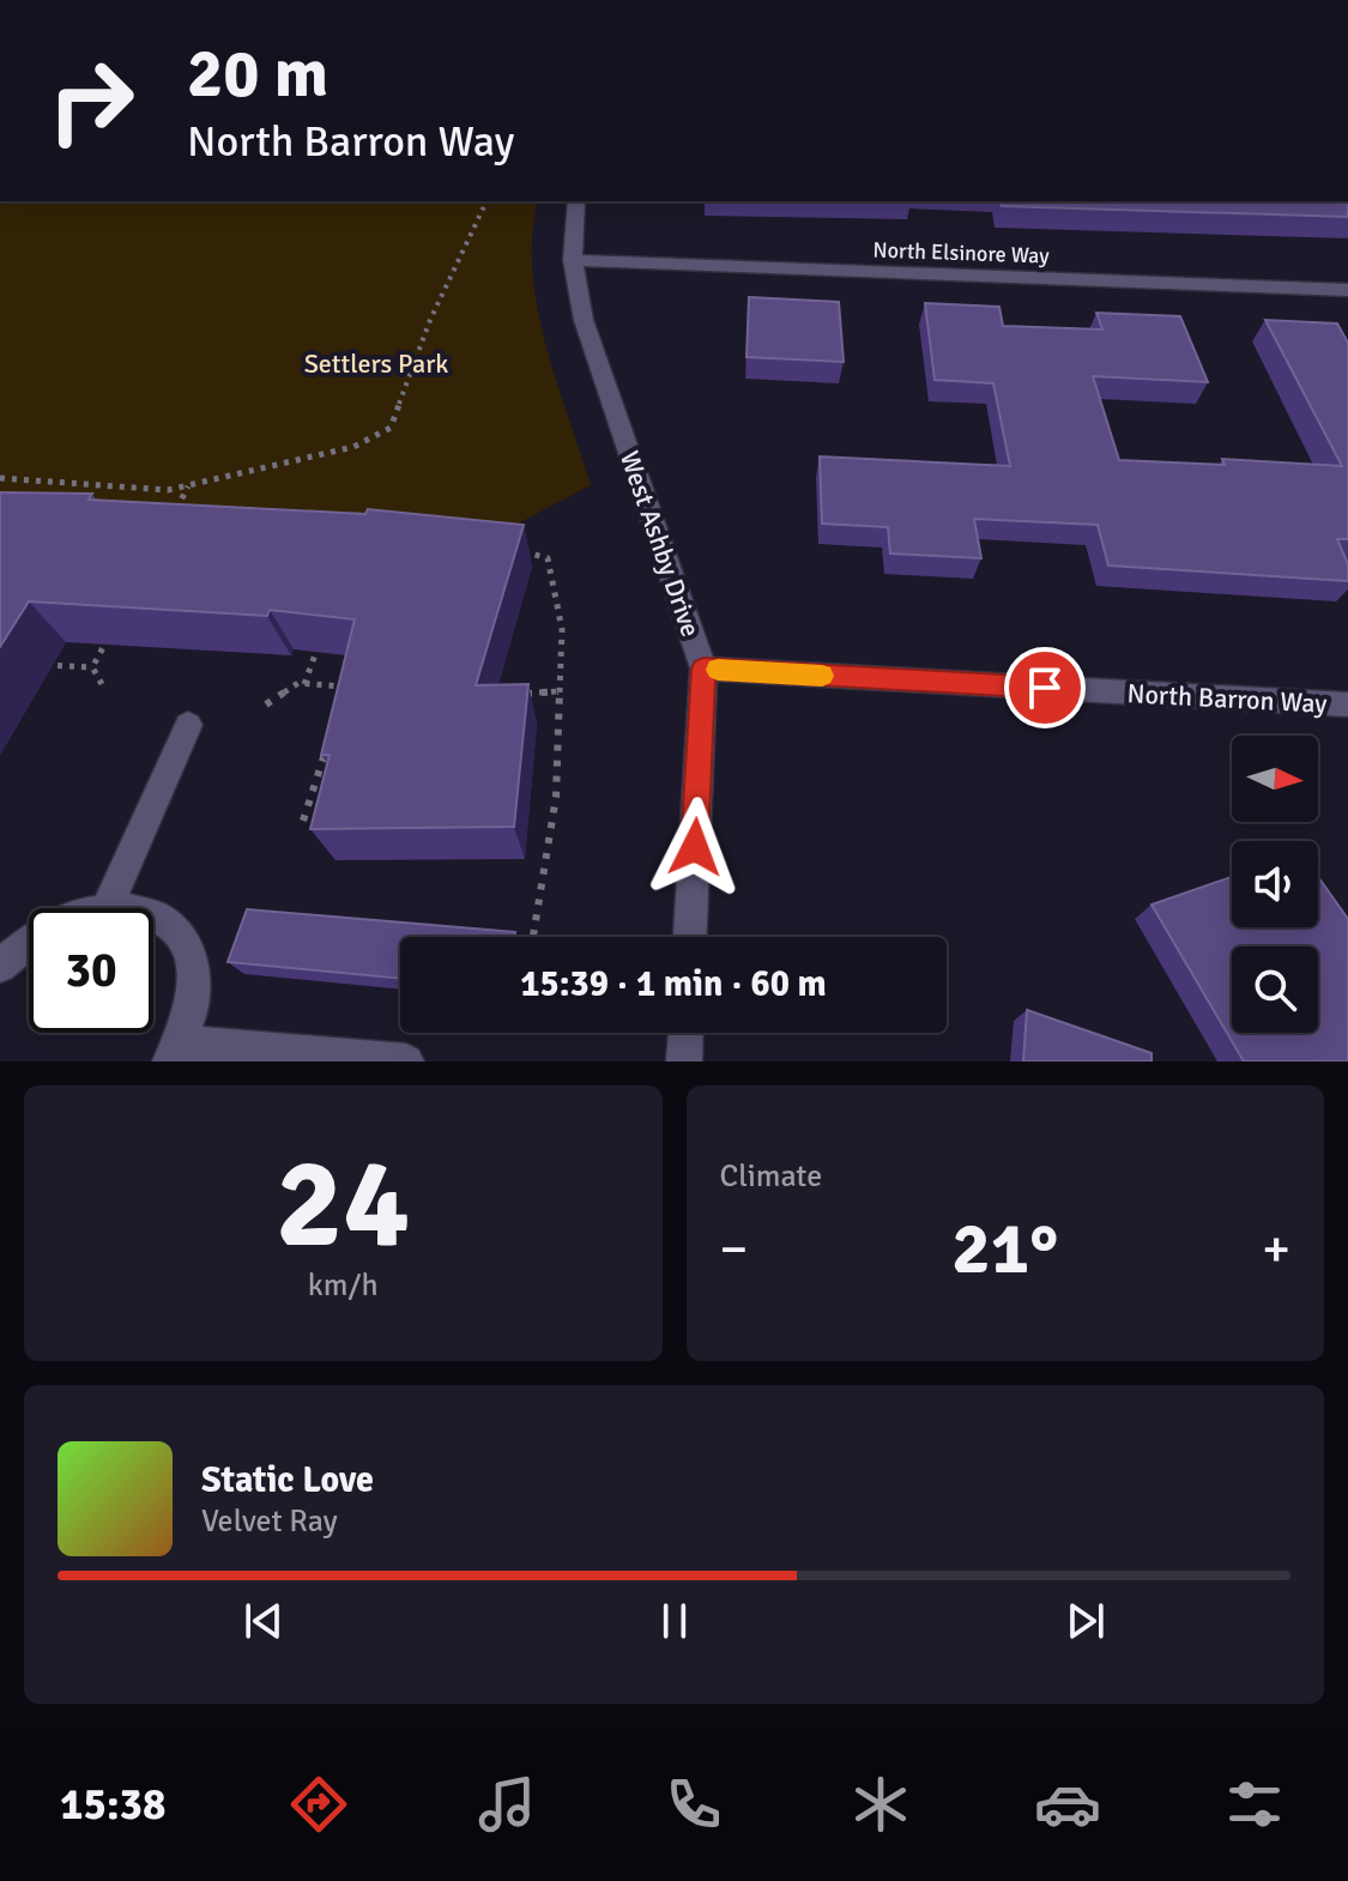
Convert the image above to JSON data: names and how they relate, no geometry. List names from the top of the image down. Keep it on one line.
{"streets":{"street":["North Elsinore Way","West Ashby Drive","North Barron Way"]},"crossings":[["North Elsinore Way","West Ashby Drive"],["West Ashby Drive","North Barron Way"]],"parks":["Settlers Park"],"north":"right","page":{"turn":["20 m","North Barron Way"],"limit":"30","trip":"15:39 · 1 min · 60 m","tile":[["24","km/h"],"Climate"],"heat":["−","21°","+"],"song":["Static Love","Velvet Ray"],"tabs":"15:38"}}
